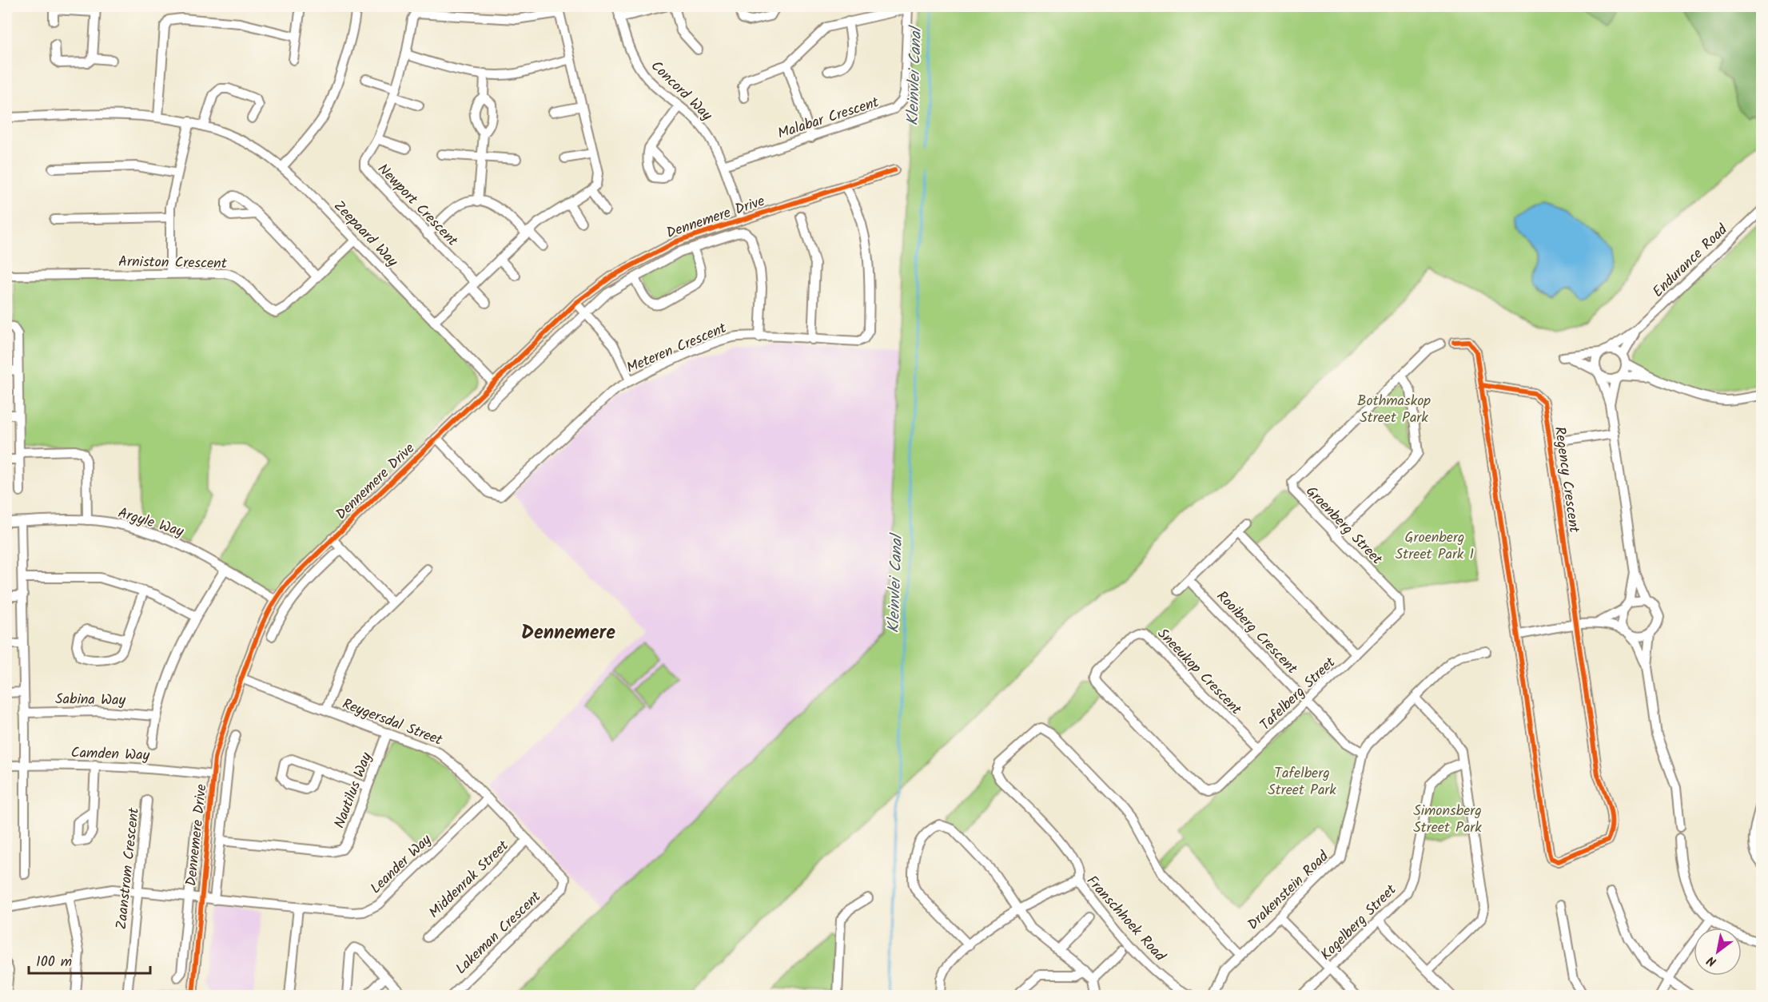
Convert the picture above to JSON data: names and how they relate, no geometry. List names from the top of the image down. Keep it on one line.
{"streets":{"street":["Concord Way","Malabar Crescent","Newport Crescent","Dennemere Drive","Zeepaard Way","Endurance Road","Arniston Crescent","Meteren Crescent","Regency Crescent","Argyle Way","Groenberg Street","Rooiberg Crescent","Sneeukop Crescent","Tafelberg Street","Sabina Way","Reygersdal Street","Camden Way","Nautilus Way","Leander Way","Zaanstrom Crescent","Middenrak Street","Drakenstein Road","Franschhoek Road","Kogelberg Street","Lakeman Crescent"]},"crossings":[["Concord Way","Malabar Crescent"],["Concord Way","Dennemere Drive"],["Dennemere Drive","Zeepaard Way"],["Dennemere Drive","Meteren Crescent"],["Dennemere Drive","Argyle Way"],["Dennemere Drive","Reygersdal Street"],["Dennemere Drive","Camden Way"],["Dennemere Drive","Leander Way"],["Zeepaard Way","Arniston Crescent"],["Groenberg Street","Tafelberg Street"],["Rooiberg Crescent","Tafelberg Street"],["Rooiberg Crescent","Drakenstein Road"],["Sneeukop Crescent","Tafelberg Street"],["Reygersdal Street","Nautilus Way"],["Reygersdal Street","Leander Way"],["Reygersdal Street","Middenrak Street"],["Reygersdal Street","Lakeman Crescent"],["Leander Way","Zaanstrom Crescent"]],"districts":["Dennemere"],"water":["Kleinvlei Canal"],"parks":["Bothmaskop Street Park","Groenberg Street Park 1","Tafelberg Street Park","Simonsberg Street Park"],"scale_bar":"100 m","north":"bottom left"}
